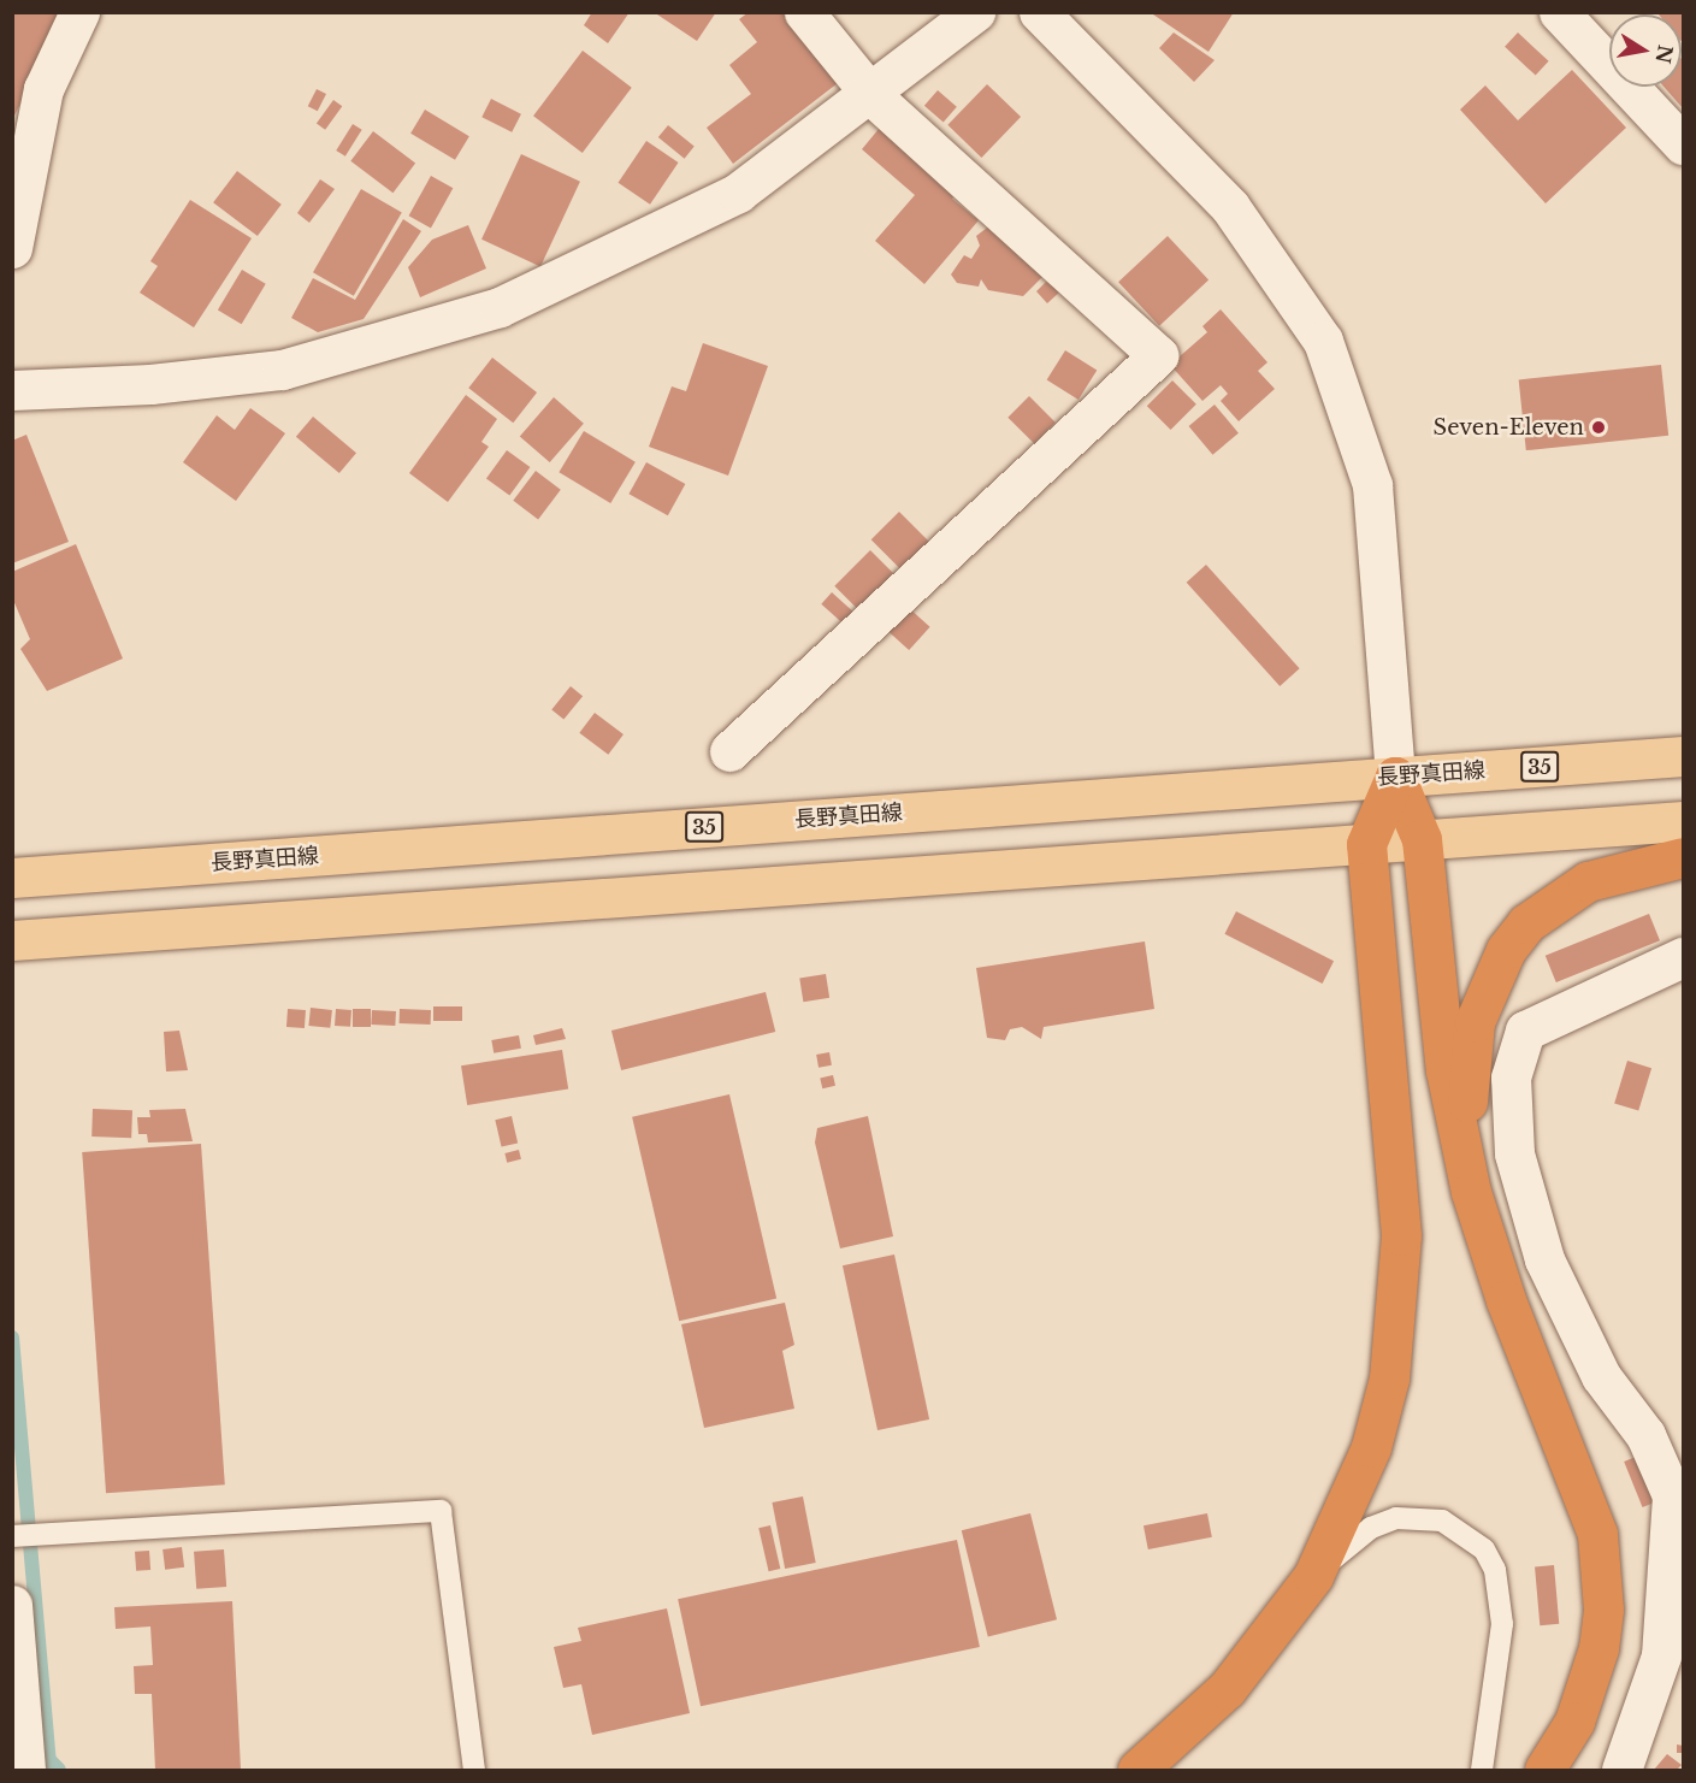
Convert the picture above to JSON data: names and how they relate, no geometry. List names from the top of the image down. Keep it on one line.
{"streets":{"main road":["35","長野真田線"]},"places":["Seven-Eleven"],"north":"right"}
